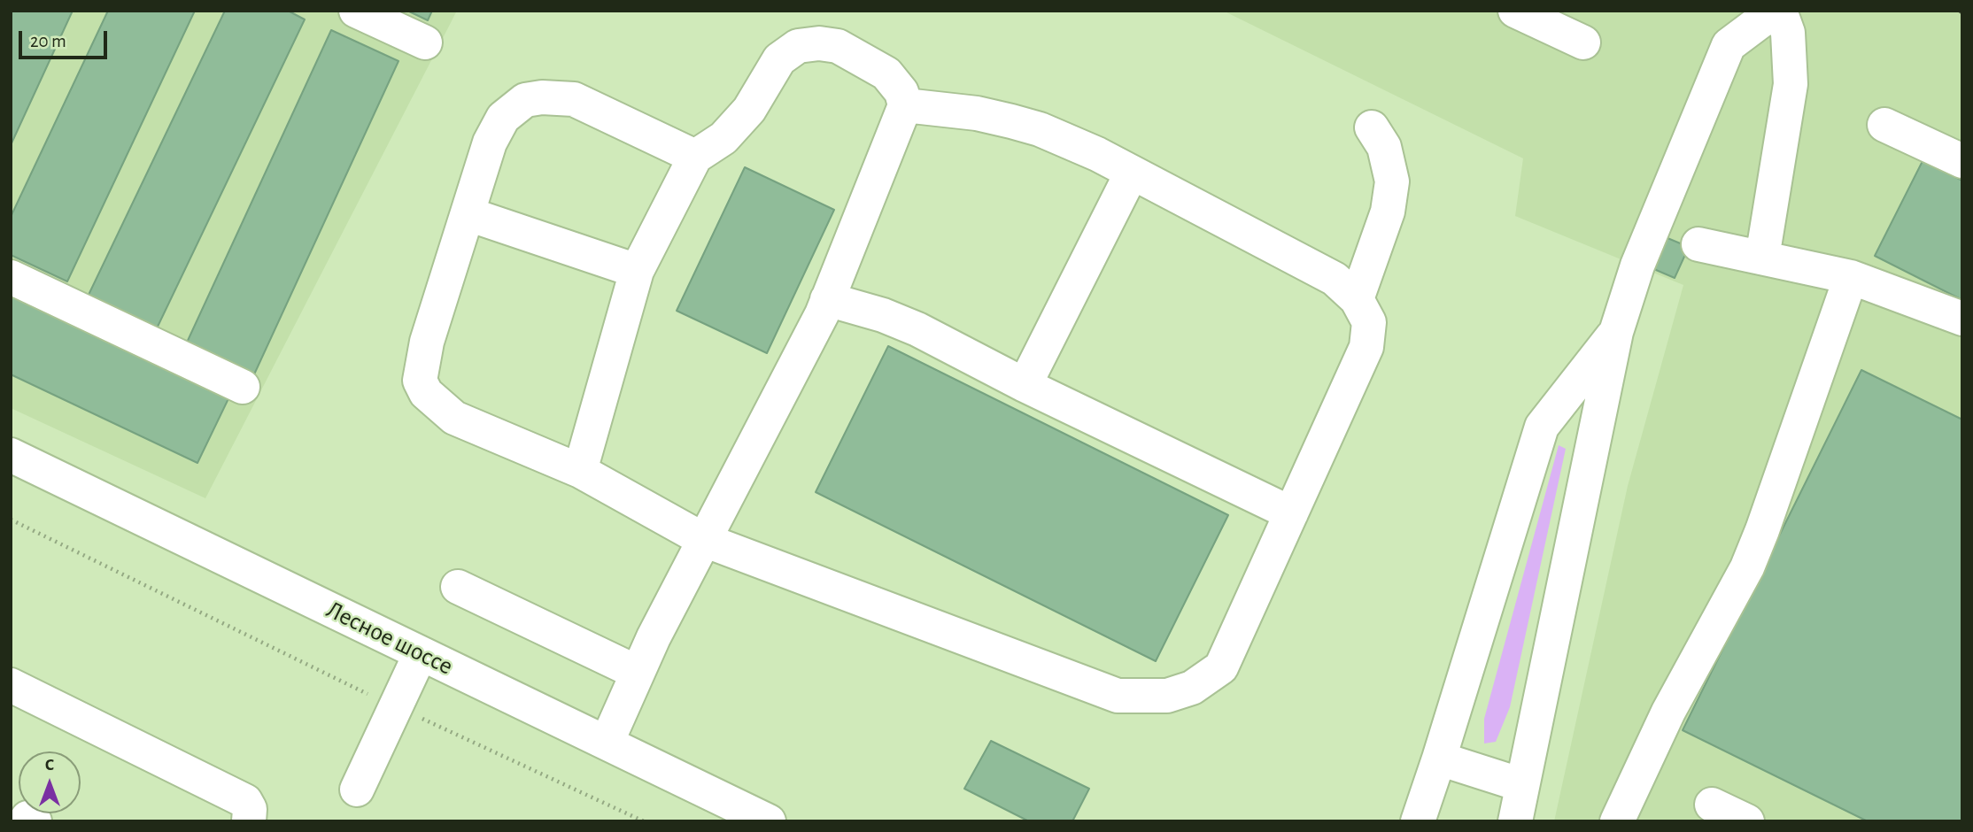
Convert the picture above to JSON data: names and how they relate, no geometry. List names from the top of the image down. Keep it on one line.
{"streets":{"street":["Лесное шоссе"]},"scale_bar":"20 m","north":"top"}
